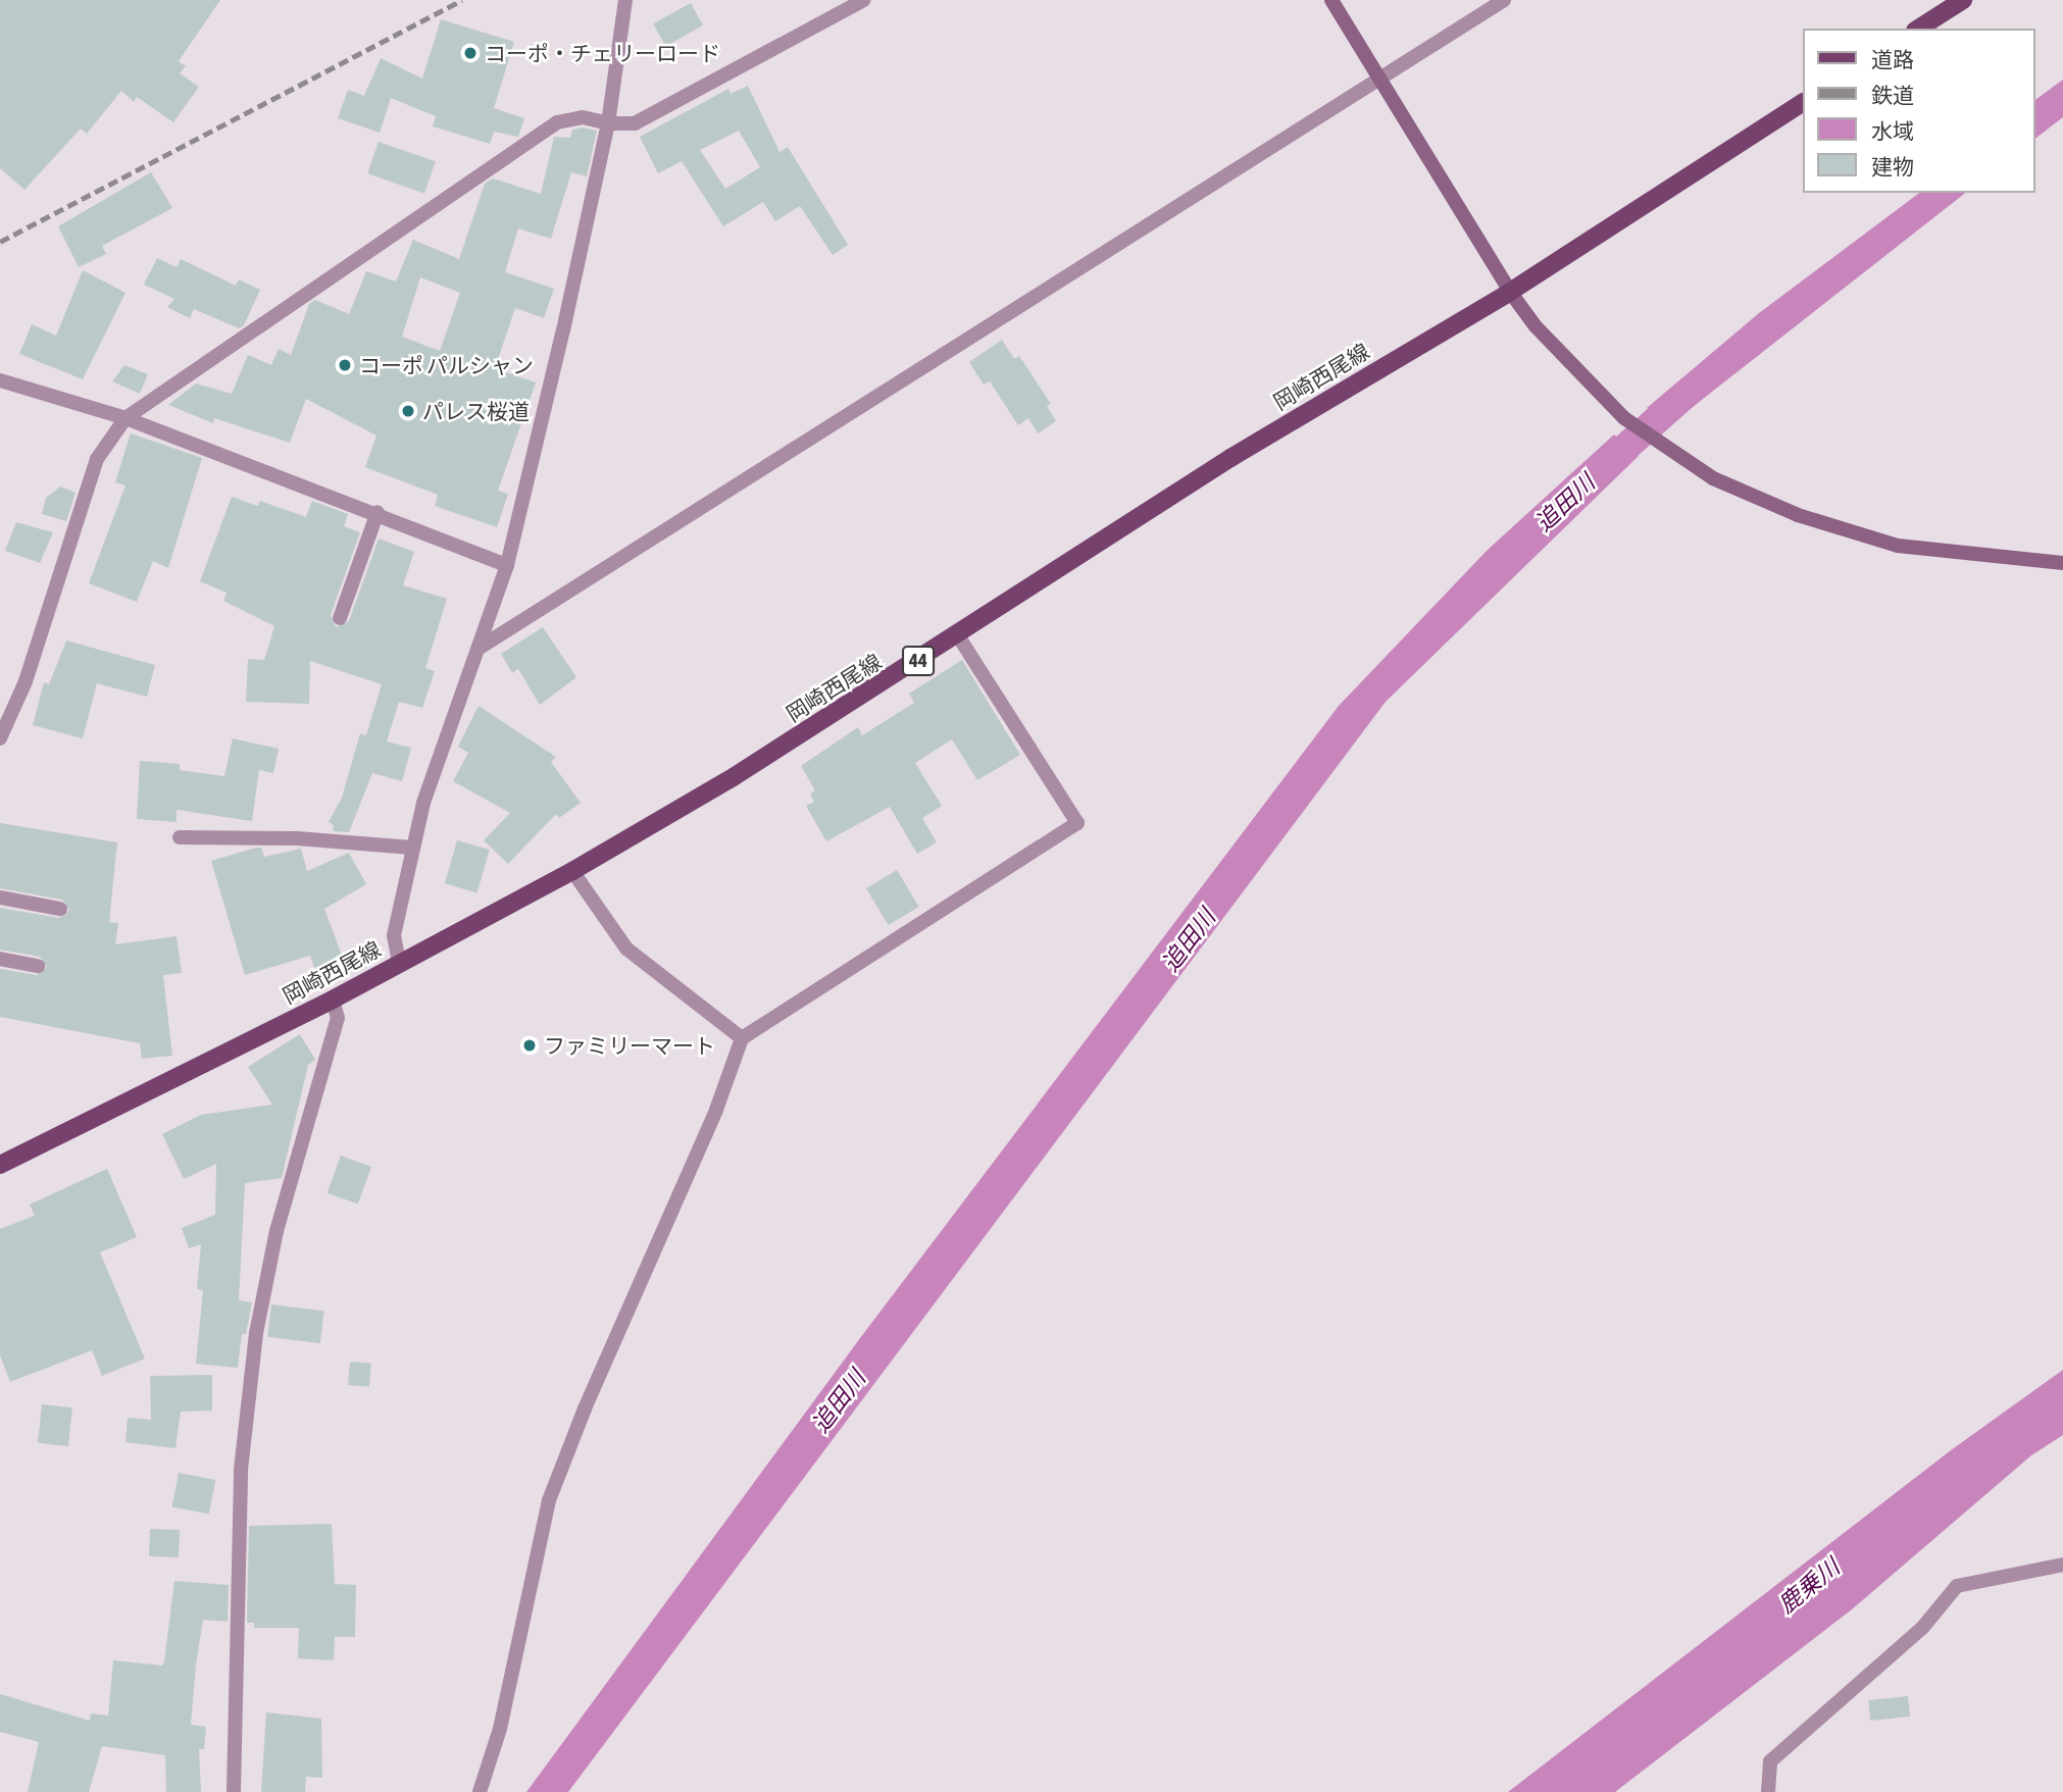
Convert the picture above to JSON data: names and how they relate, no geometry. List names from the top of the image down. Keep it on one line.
{"streets":{"main road":["岡崎西尾線","44"]},"water":["追田川","鹿乗川"],"places":["コーポ・チェリーロード","コーポ パルシャン","パレス桜道","ファミリーマート"],"legend":["道路","鉄道","水域","建物"]}
